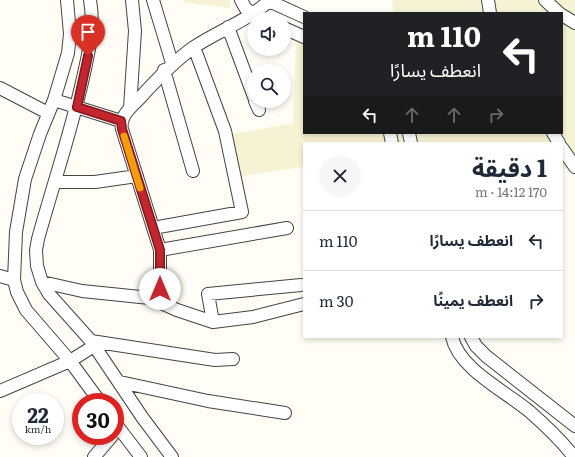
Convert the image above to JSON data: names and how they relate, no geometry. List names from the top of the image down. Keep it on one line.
{"page":{"turn":["110 m","انعطف يسارًا"],"heading":["1 دقيقة","170 m · 14:12"],"list":[{"name":"انعطف يسارًا","value":"110 m"},{"name":"انعطف يمينًا","value":"30 m"}],"speed":"22 km/h","limit":"30"}}
